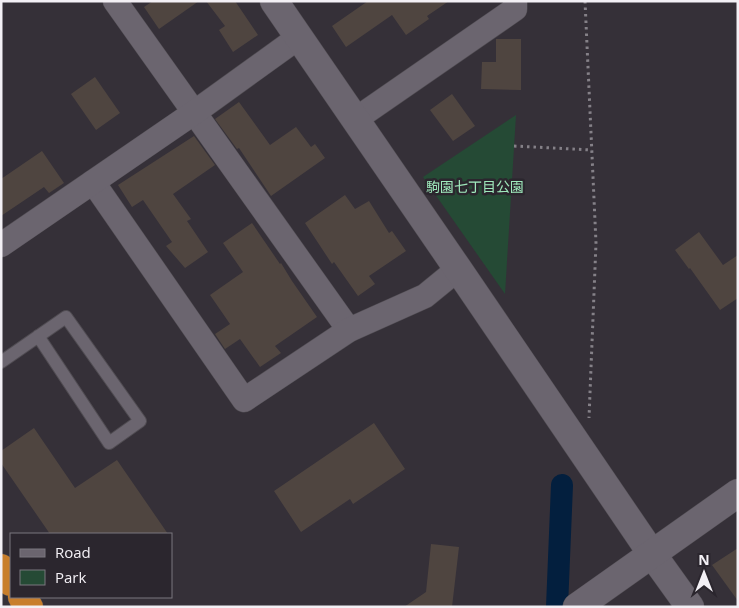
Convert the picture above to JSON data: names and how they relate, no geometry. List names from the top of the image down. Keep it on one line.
{"parks":["駒園七丁目公園"],"legend":["Road","Park"],"north":"top"}
